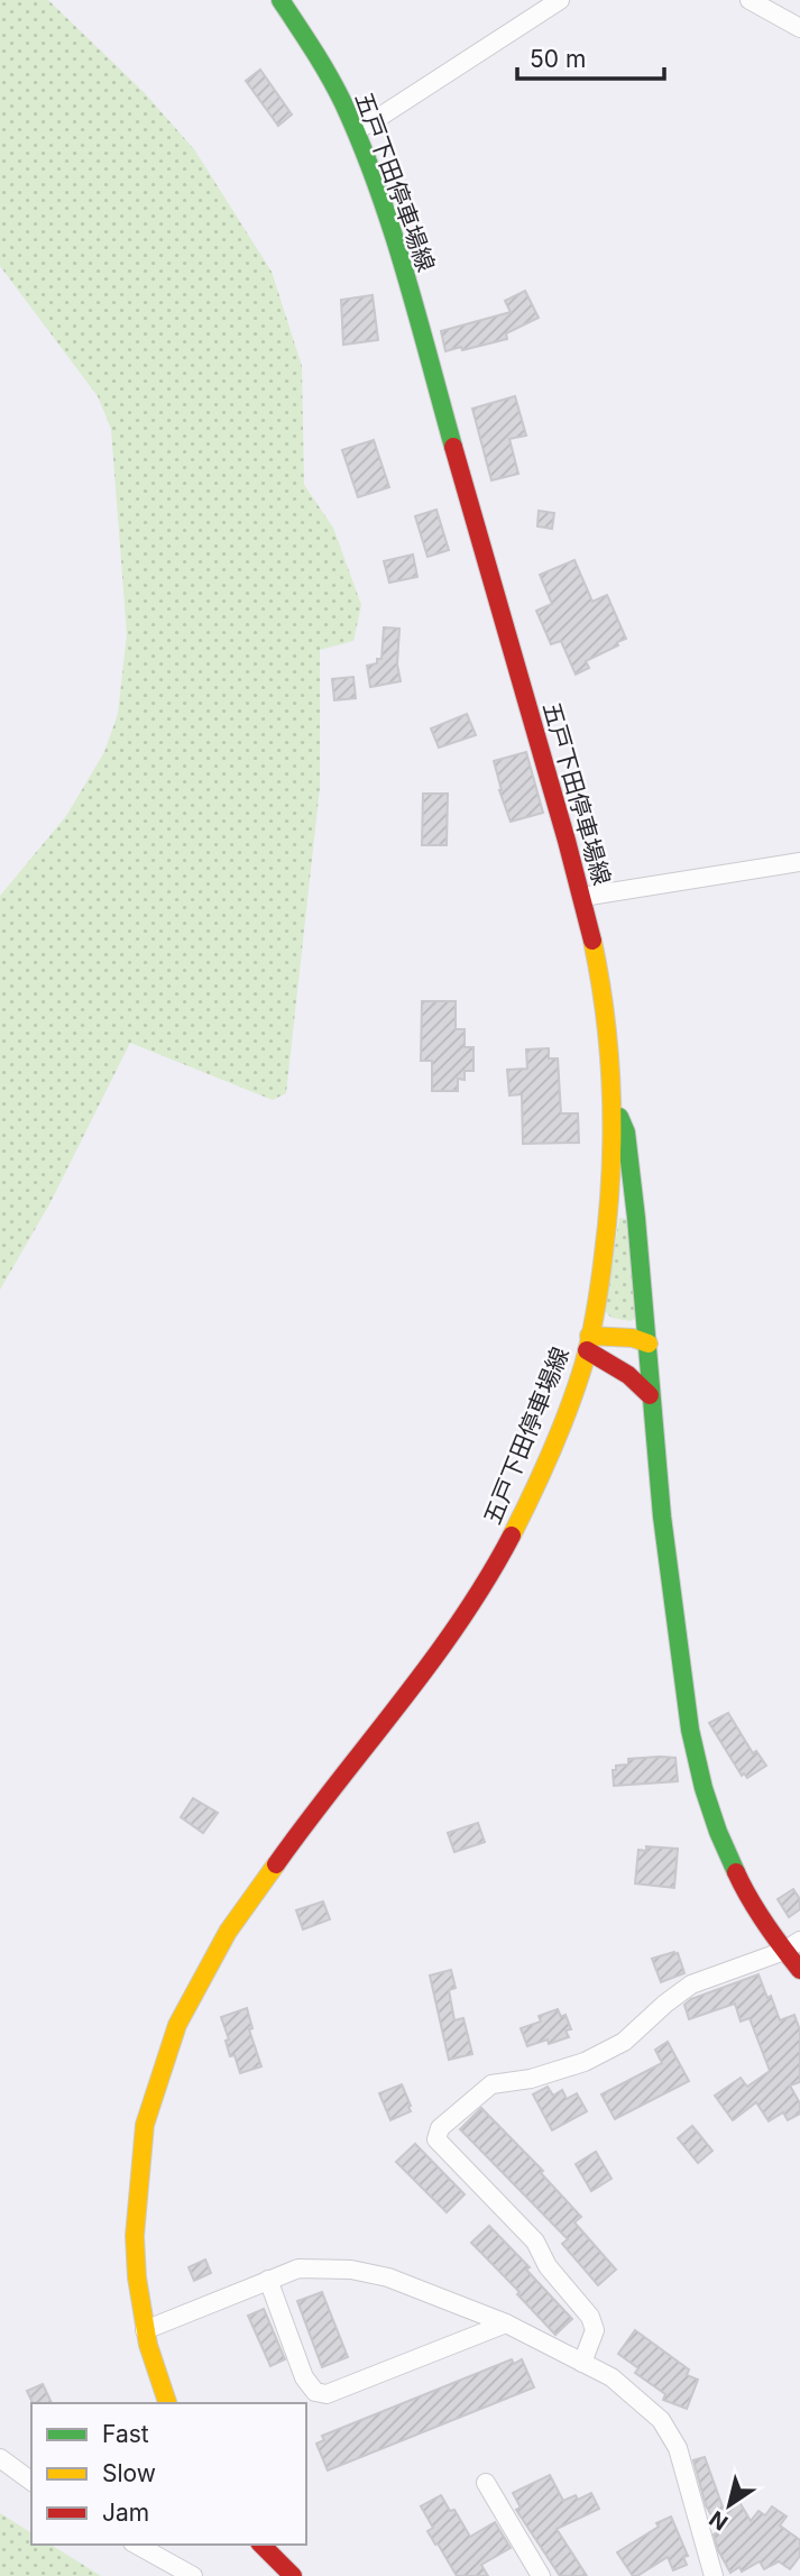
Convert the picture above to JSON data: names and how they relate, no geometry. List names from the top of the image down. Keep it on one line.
{"streets":{"main road":["五戸下田停車場線"]},"legend":["Fast","Slow","Jam"],"scale_bar":"50 m","north":"bottom left"}
